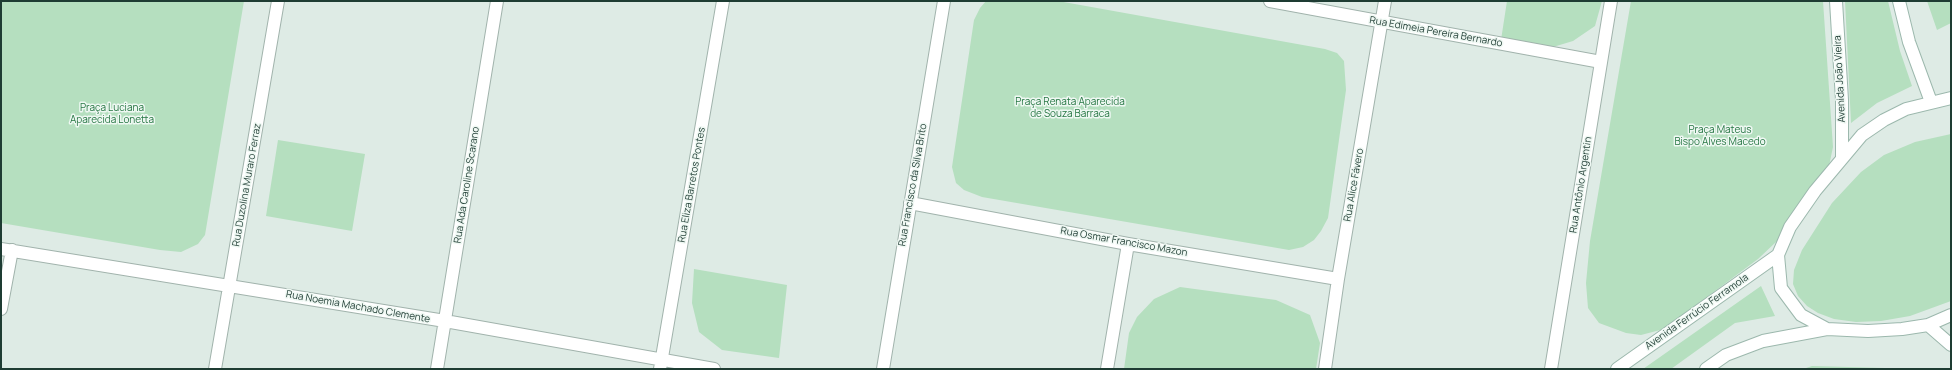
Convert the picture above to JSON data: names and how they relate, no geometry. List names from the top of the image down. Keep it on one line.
{"streets":{"street":["Rua Edimeia Pereira Bernardo","Avenida João Vieira","Rua Duzolina Muraro Ferraz","Rua Ada Caroline Scarano","Rua Eliza Barretos Pontes","Rua Francisco da Silva Brito","Rua Alice Fávero","Rua Antônio Argentin","Rua Osmar Francisco Mazon","Rua Noemia Machado Clemente","Avenida Ferrúcio Ferramola"]},"crossings":[["Rua Edimeia Pereira Bernardo","Rua Alice Fávero"],["Rua Edimeia Pereira Bernardo","Rua Antônio Argentin"],["Rua Duzolina Muraro Ferraz","Rua Noemia Machado Clemente"],["Rua Ada Caroline Scarano","Rua Noemia Machado Clemente"],["Rua Eliza Barretos Pontes","Rua Noemia Machado Clemente"],["Rua Francisco da Silva Brito","Rua Osmar Francisco Mazon"],["Rua Alice Fávero","Rua Osmar Francisco Mazon"]],"parks":["Praça Renata Aparecida de Souza Barraca","Praça Luciana Aparecida Lonetta","Praça Mateus Bispo Alves Macedo"]}
